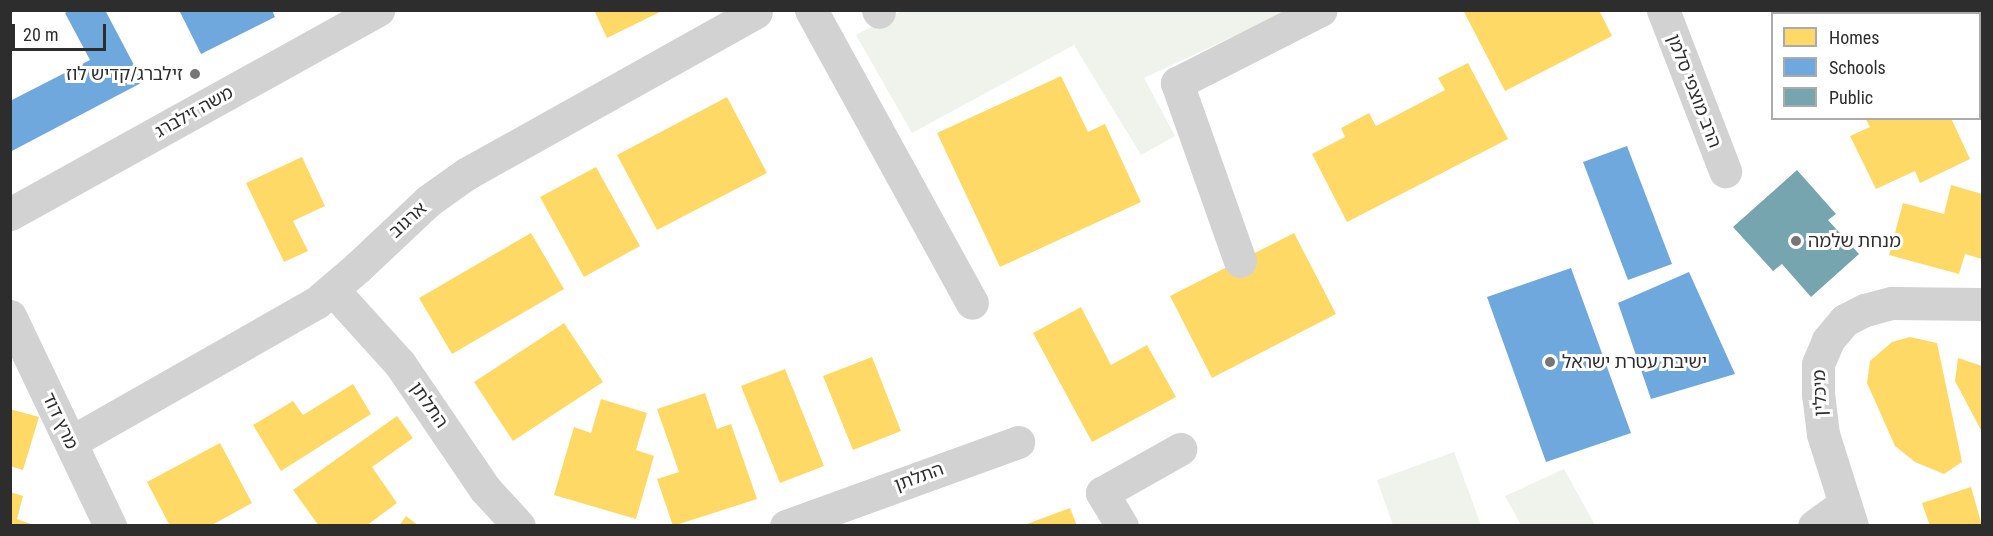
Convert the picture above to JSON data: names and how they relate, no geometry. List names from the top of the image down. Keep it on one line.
{"streets":{"street":["הרב מוצפי סלמן","משה זילברג","ארגוב","מיכלין","התלתן","מרץ דוד"]},"crossings":[["ארגוב","התלתן"],["ארגוב","מרץ דוד"]],"places":["זילברג/קדיש לוז","מנחת שלמה","ישיבת עטרת ישראל"],"legend":["Homes","Schools","Public"],"scale_bar":"20 m"}
